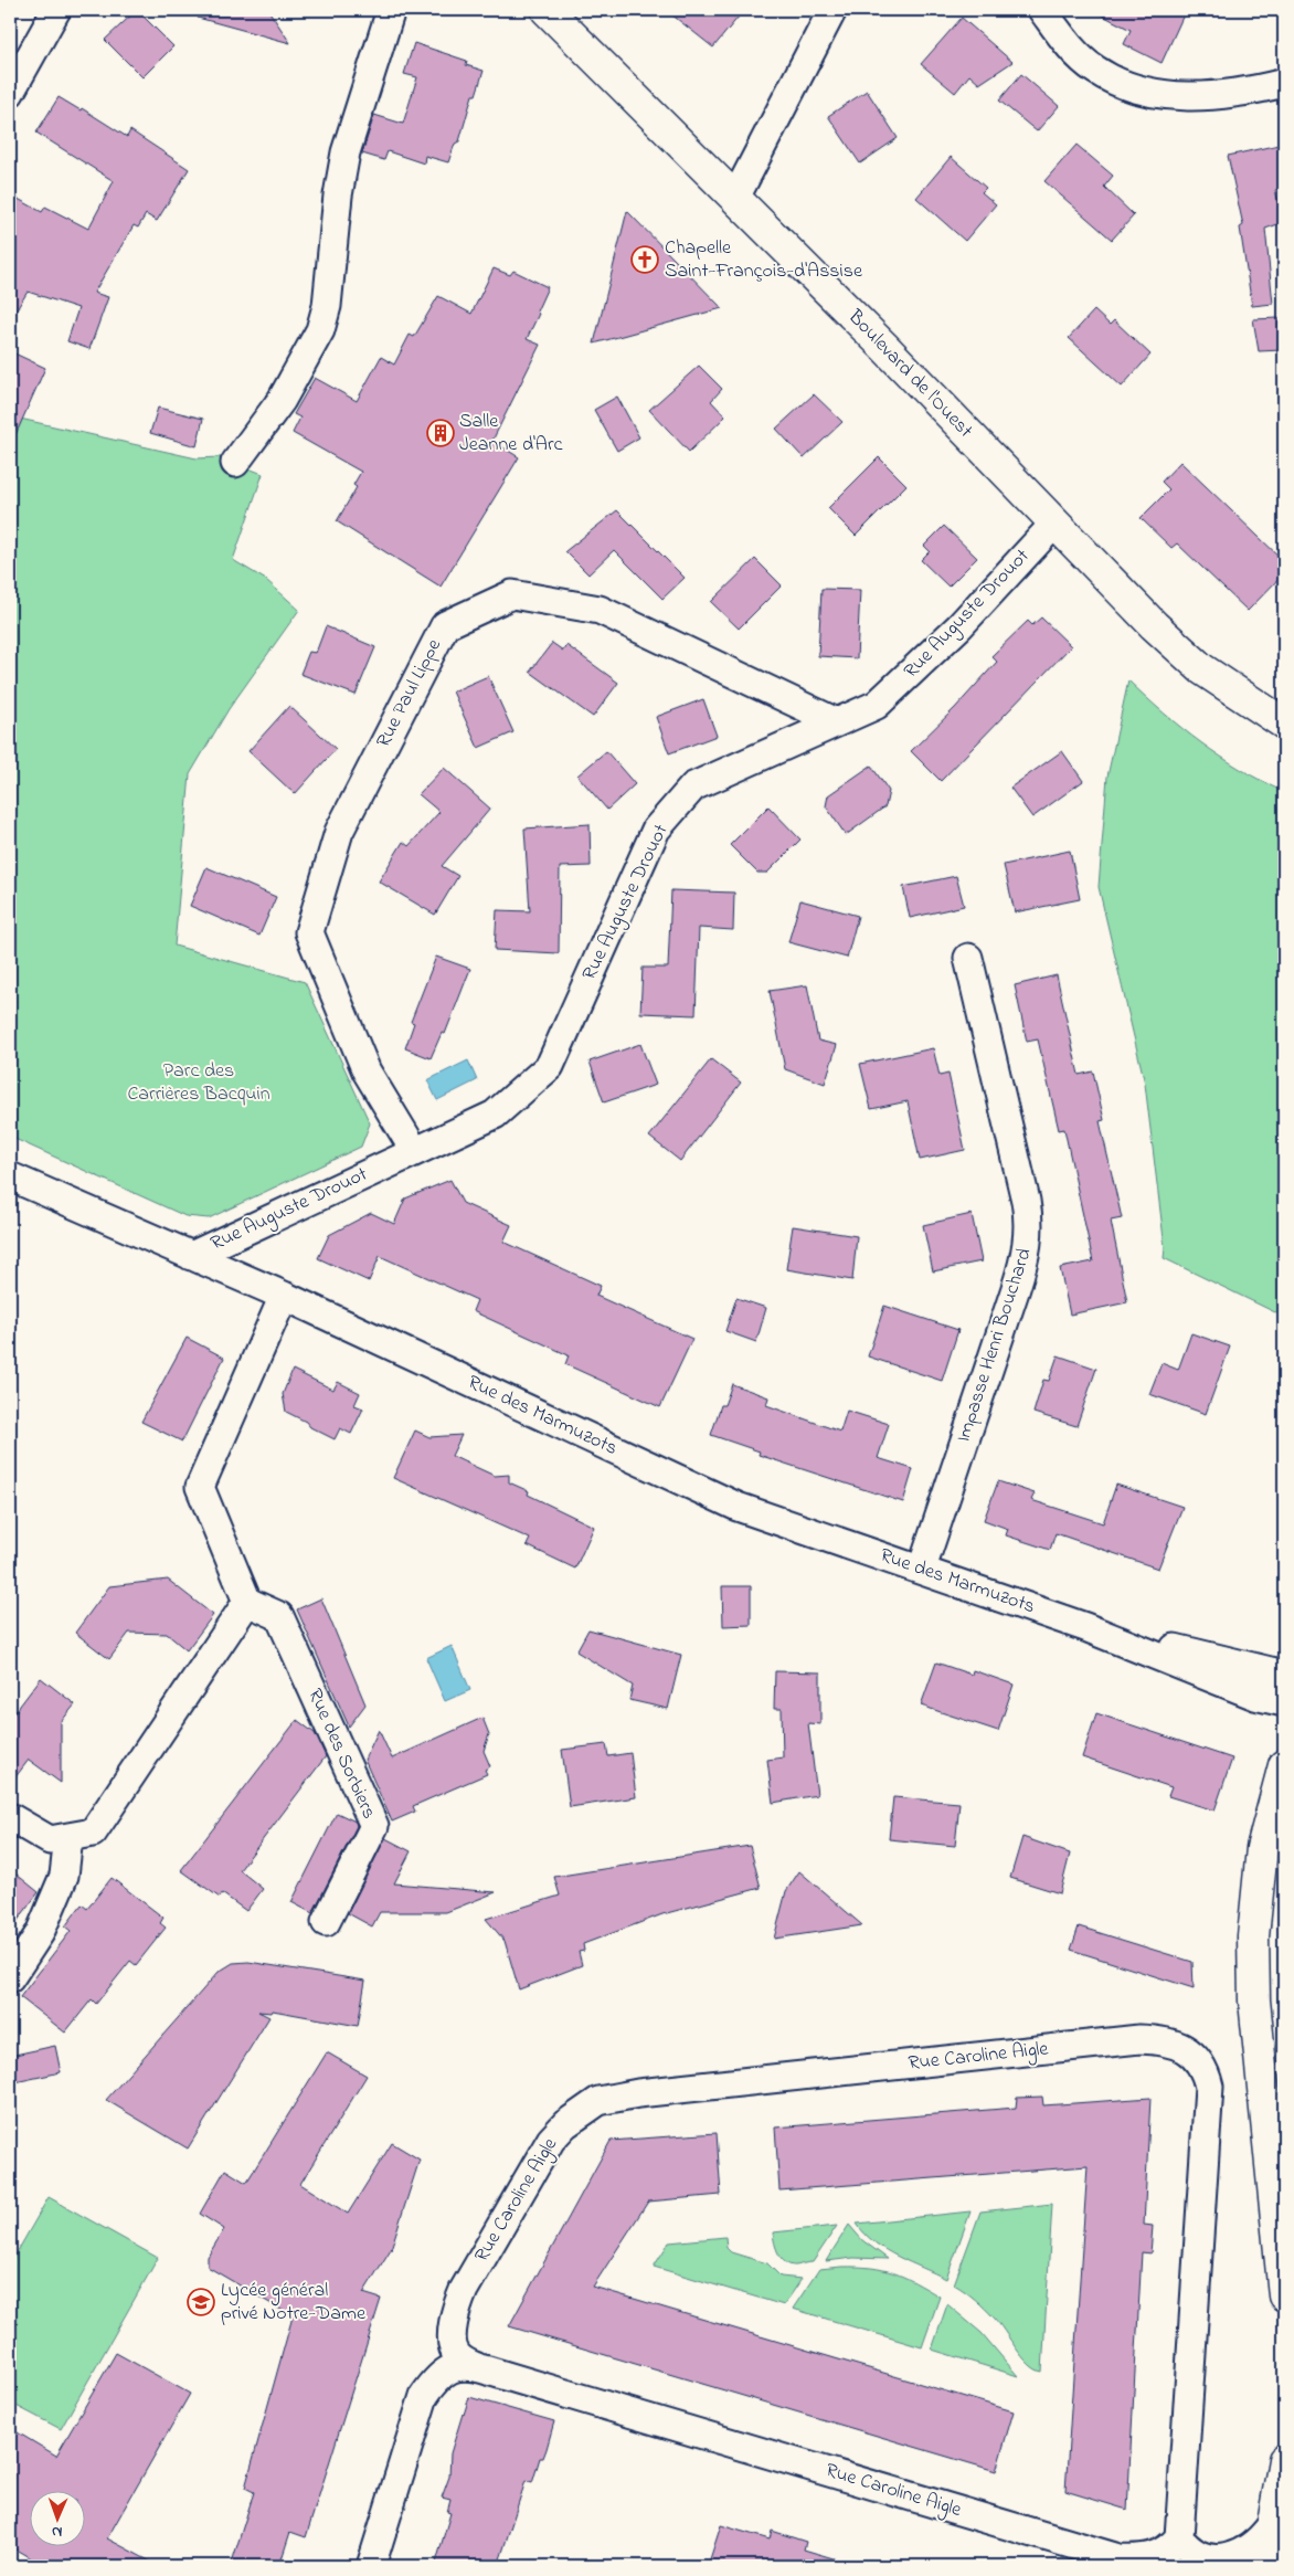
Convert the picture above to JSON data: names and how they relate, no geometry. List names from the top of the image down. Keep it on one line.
{"streets":{"main road":["Boulevard de l'Ouest"],"street":["Rue Auguste Drouot","Rue Paul Lippe","Impasse Henri Bouchard","Rue des Marmuzots","Rue des Sorbiers","Rue Caroline Aigle"]},"crossings":[["Boulevard de l'Ouest","Rue Auguste Drouot"],["Rue Auguste Drouot","Rue Paul Lippe"],["Rue Auguste Drouot","Rue des Marmuzots"],["Impasse Henri Bouchard","Rue des Marmuzots"]],"parks":["Parc des Carrières Bacquin"],"places":{"church":["Chapelle Saint-François-d'Assise"],"building":["Salle Jeanne d'Arc"],"school or university":["Lycée général privé Notre-Dame"]},"north":"bottom"}
